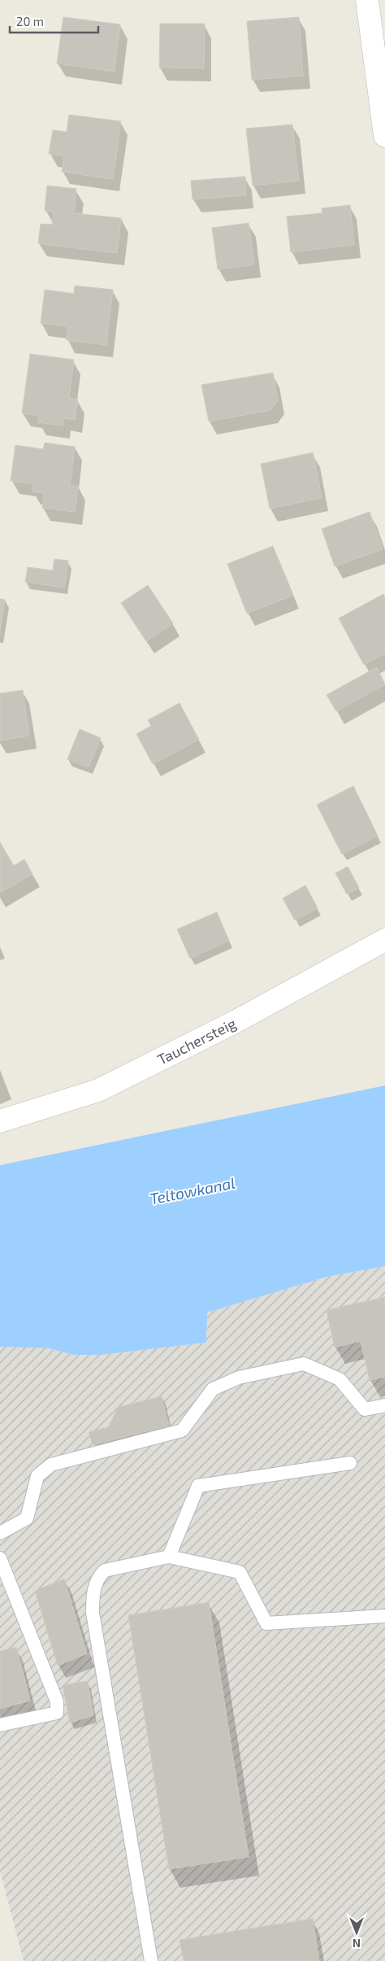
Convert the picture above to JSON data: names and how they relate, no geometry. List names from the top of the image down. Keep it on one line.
{"streets":{"street":["Tauchersteig"]},"water":["Teltowkanal"],"scale_bar":"20 m","north":"bottom"}
